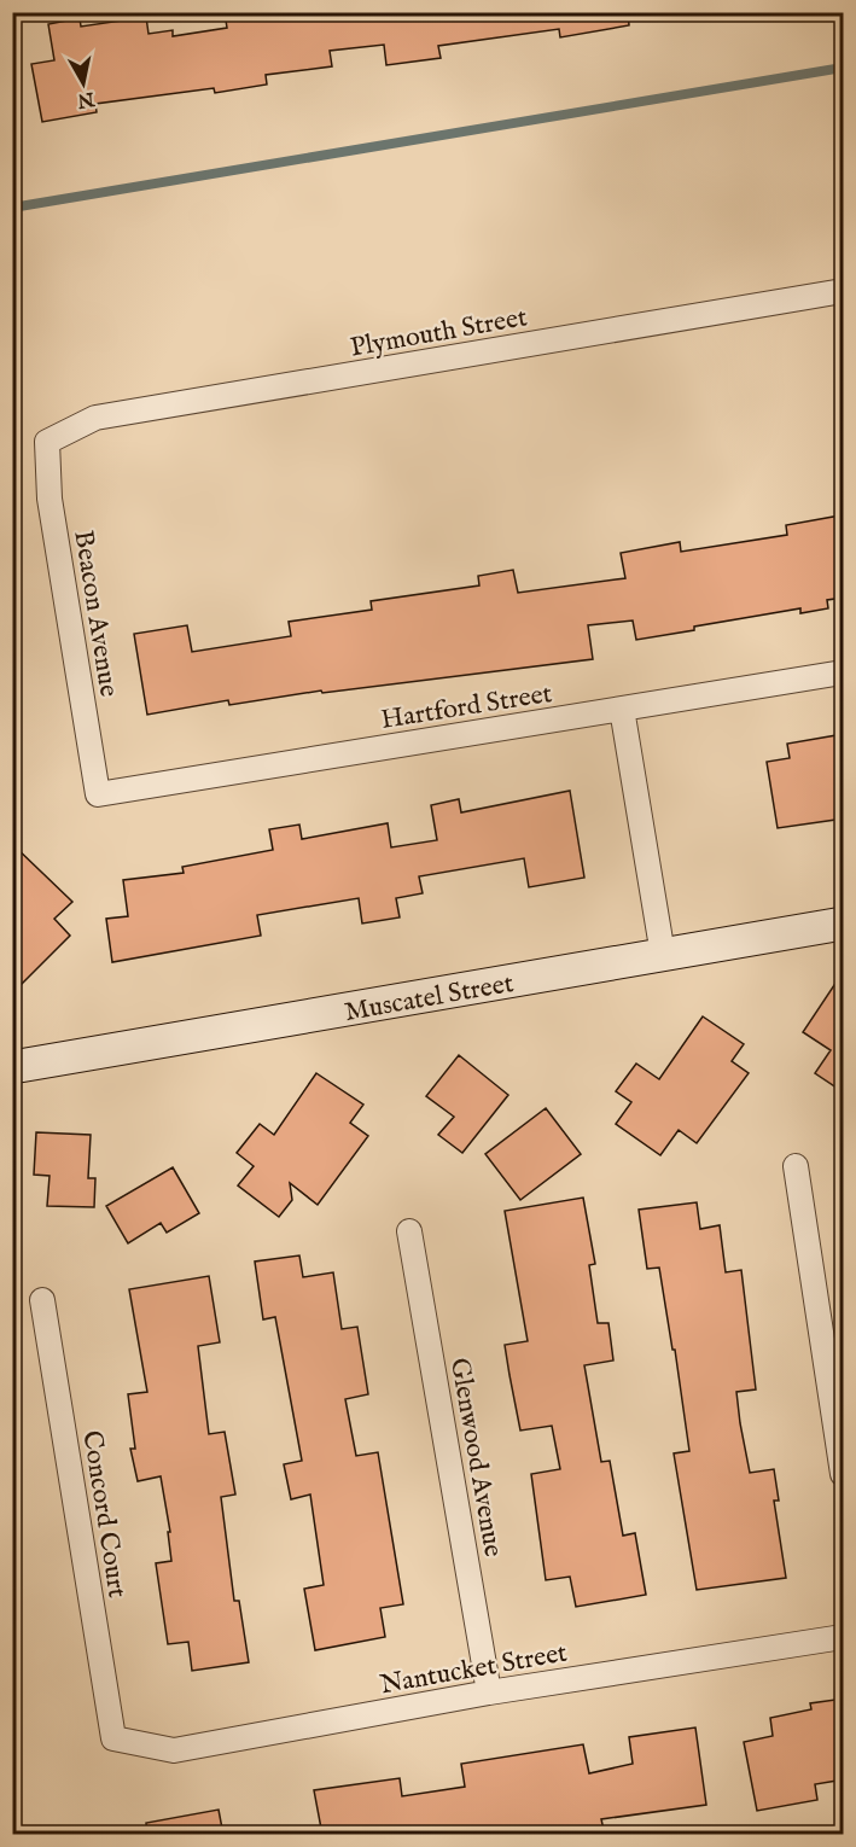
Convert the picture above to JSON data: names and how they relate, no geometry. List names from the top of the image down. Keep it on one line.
{"streets":{"street":["Plymouth Street","Beacon Avenue","Hartford Street","Muscatel Street","Glenwood Avenue","Concord Court","Nantucket Street"]},"crossings":[["Plymouth Street","Beacon Avenue"],["Beacon Avenue","Hartford Street"],["Glenwood Avenue","Nantucket Street"],["Concord Court","Nantucket Street"]],"north":"bottom"}
